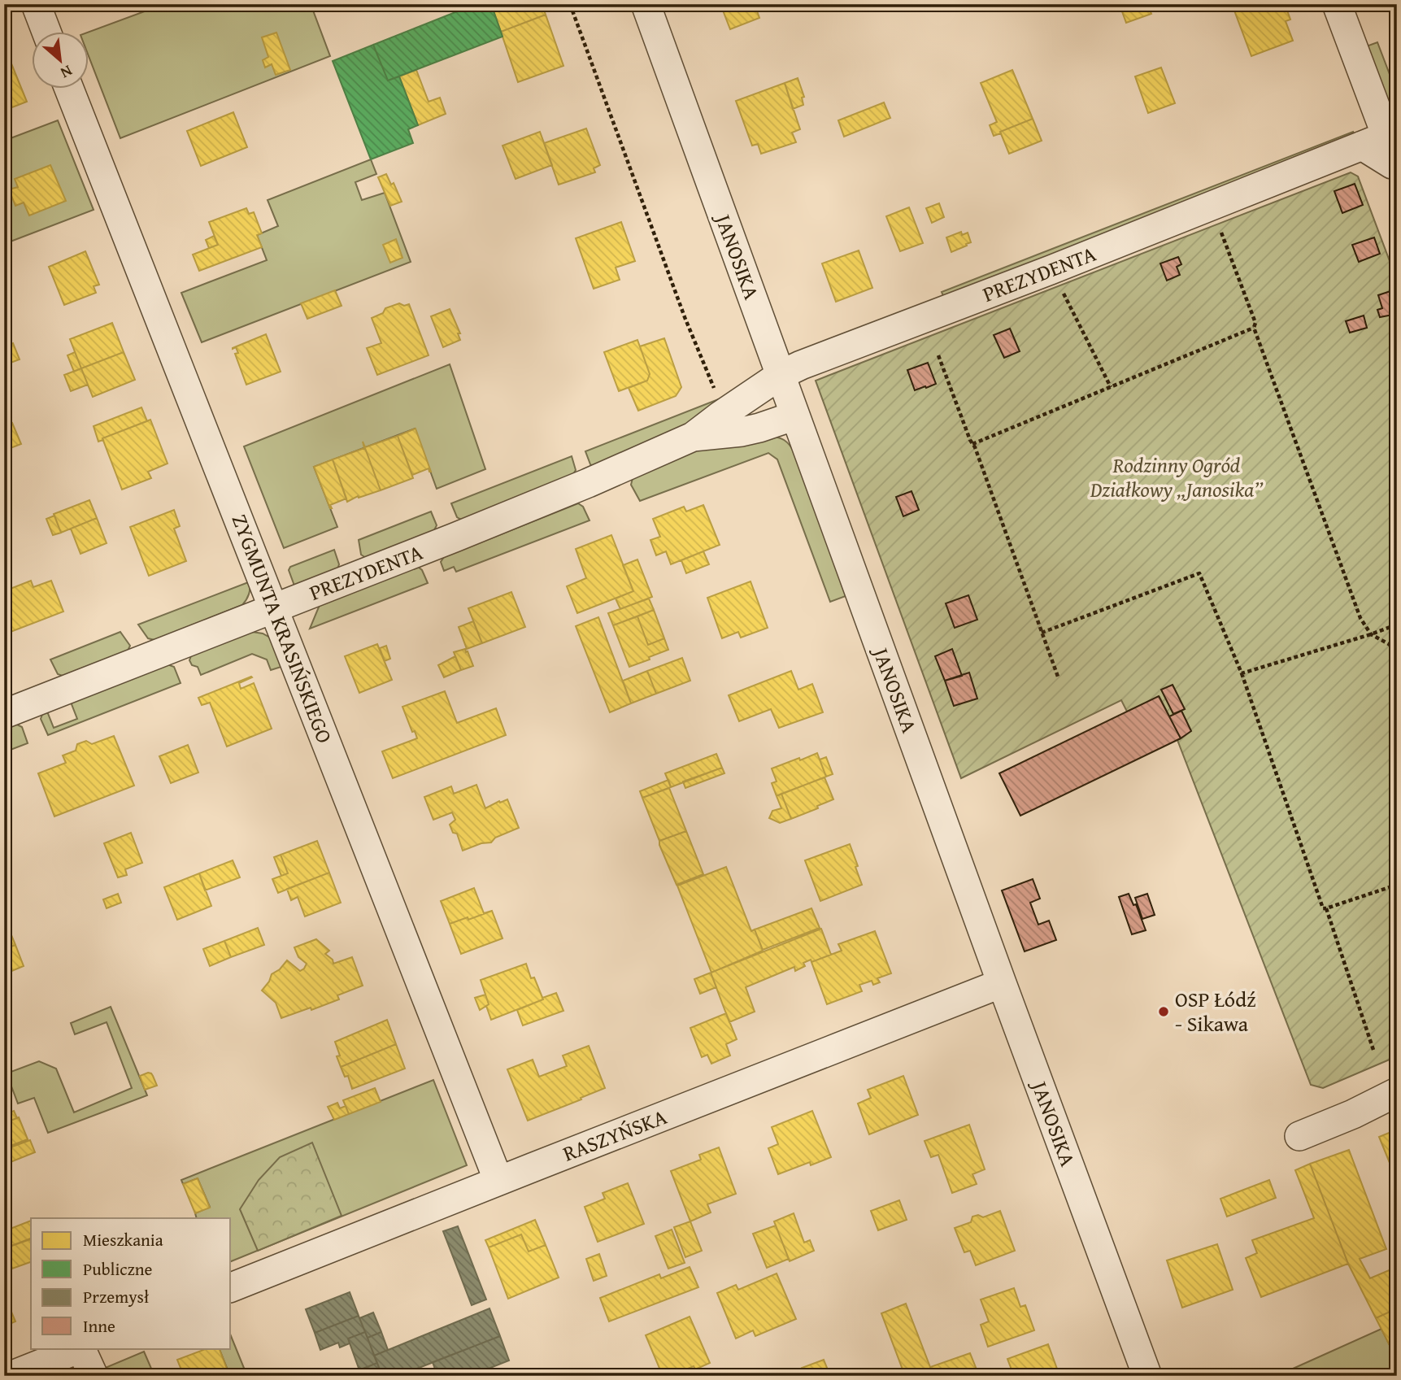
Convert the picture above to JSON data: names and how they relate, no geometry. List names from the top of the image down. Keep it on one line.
{"streets":{"street":["JANOSIKA","PREZYDENTA","ZYGMUNTA KRASIŃSKIEGO","RASZYŃSKA"]},"crossings":[["JANOSIKA","PREZYDENTA"],["JANOSIKA","RASZYŃSKA"],["PREZYDENTA","ZYGMUNTA KRASIŃSKIEGO"],["ZYGMUNTA KRASIŃSKIEGO","RASZYŃSKA"]],"parks":["Rodzinny Ogród Działkowy „Janosika”"],"places":["OSP Łódź - Sikawa"],"legend":["Mieszkania","Publiczne","Przemysł","Inne"],"north":"bottom right"}
